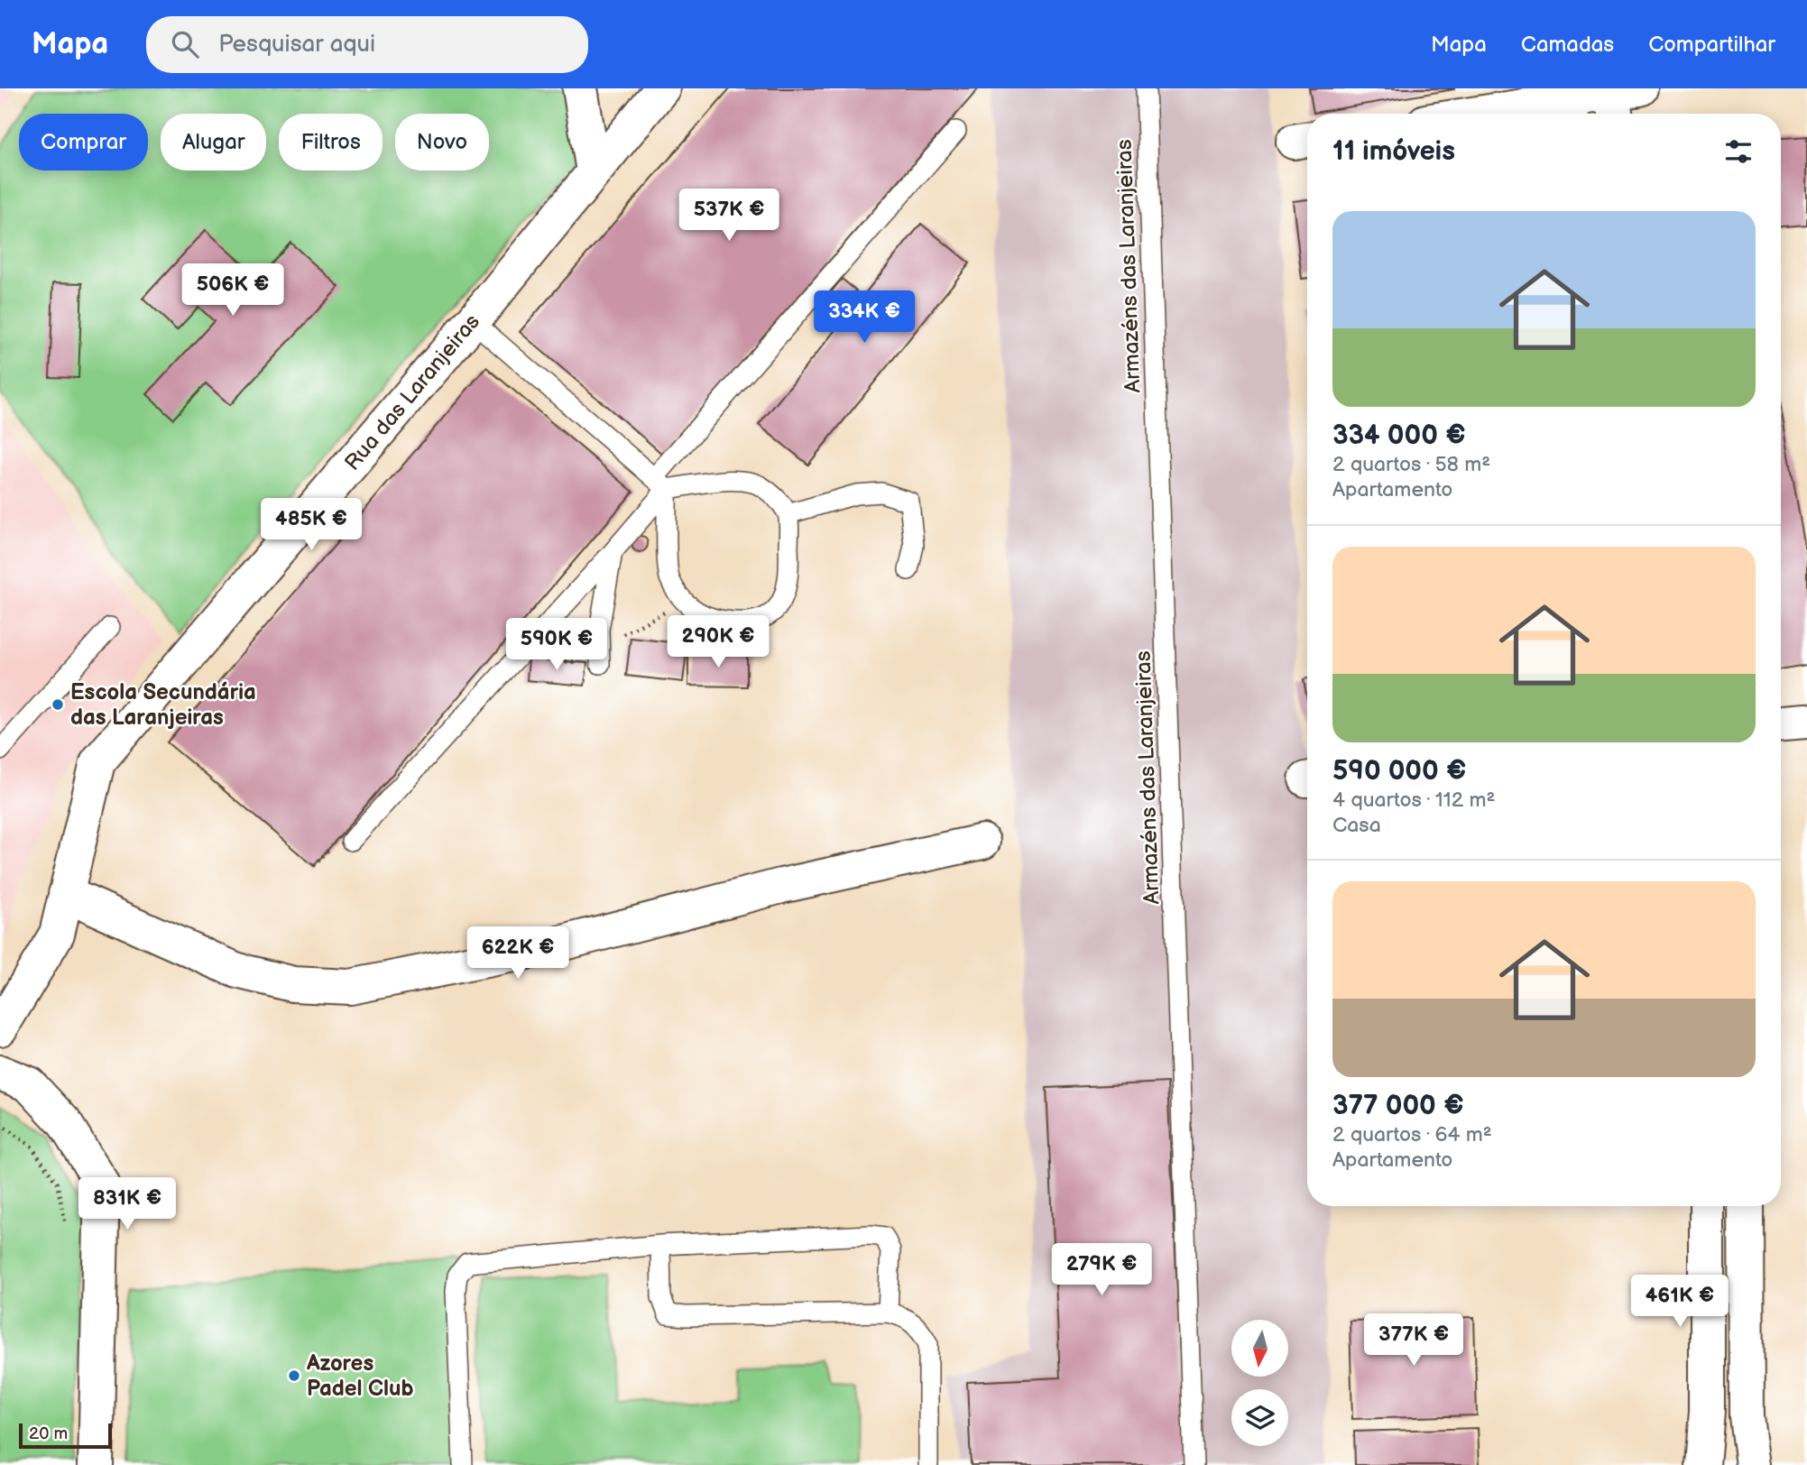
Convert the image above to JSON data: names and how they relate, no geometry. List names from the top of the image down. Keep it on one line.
{"streets":{"street":["Rua das Laranjeiras"],"lane":["Armazéns das Laranjeiras"]},"places":["Escola Secundária das Laranjeiras","Azores Padel Club"],"scale_bar":"20 m","north":"bottom","page":{"header":"Mapa","search":"Pesquisar aqui","nav":["Mapa","Camadas","Compartilhar"],"chip":["Comprar","Alugar","Filtros","Novo"],"heading":"11 imóveis","price":["537K €","506K €","334K €","485K €","290K €","590K €","622K €","831K €","279K €","461K €","377K €"],"list":[{"name":"334 000 €","note":"2 quartos · 58 m² · Apartamento"},{"name":"590 000 €","note":"4 quartos · 112 m² · Casa"},{"name":"377 000 €","note":"2 quartos · 64 m² · Apartamento"}],"scale":"20 m"}}
